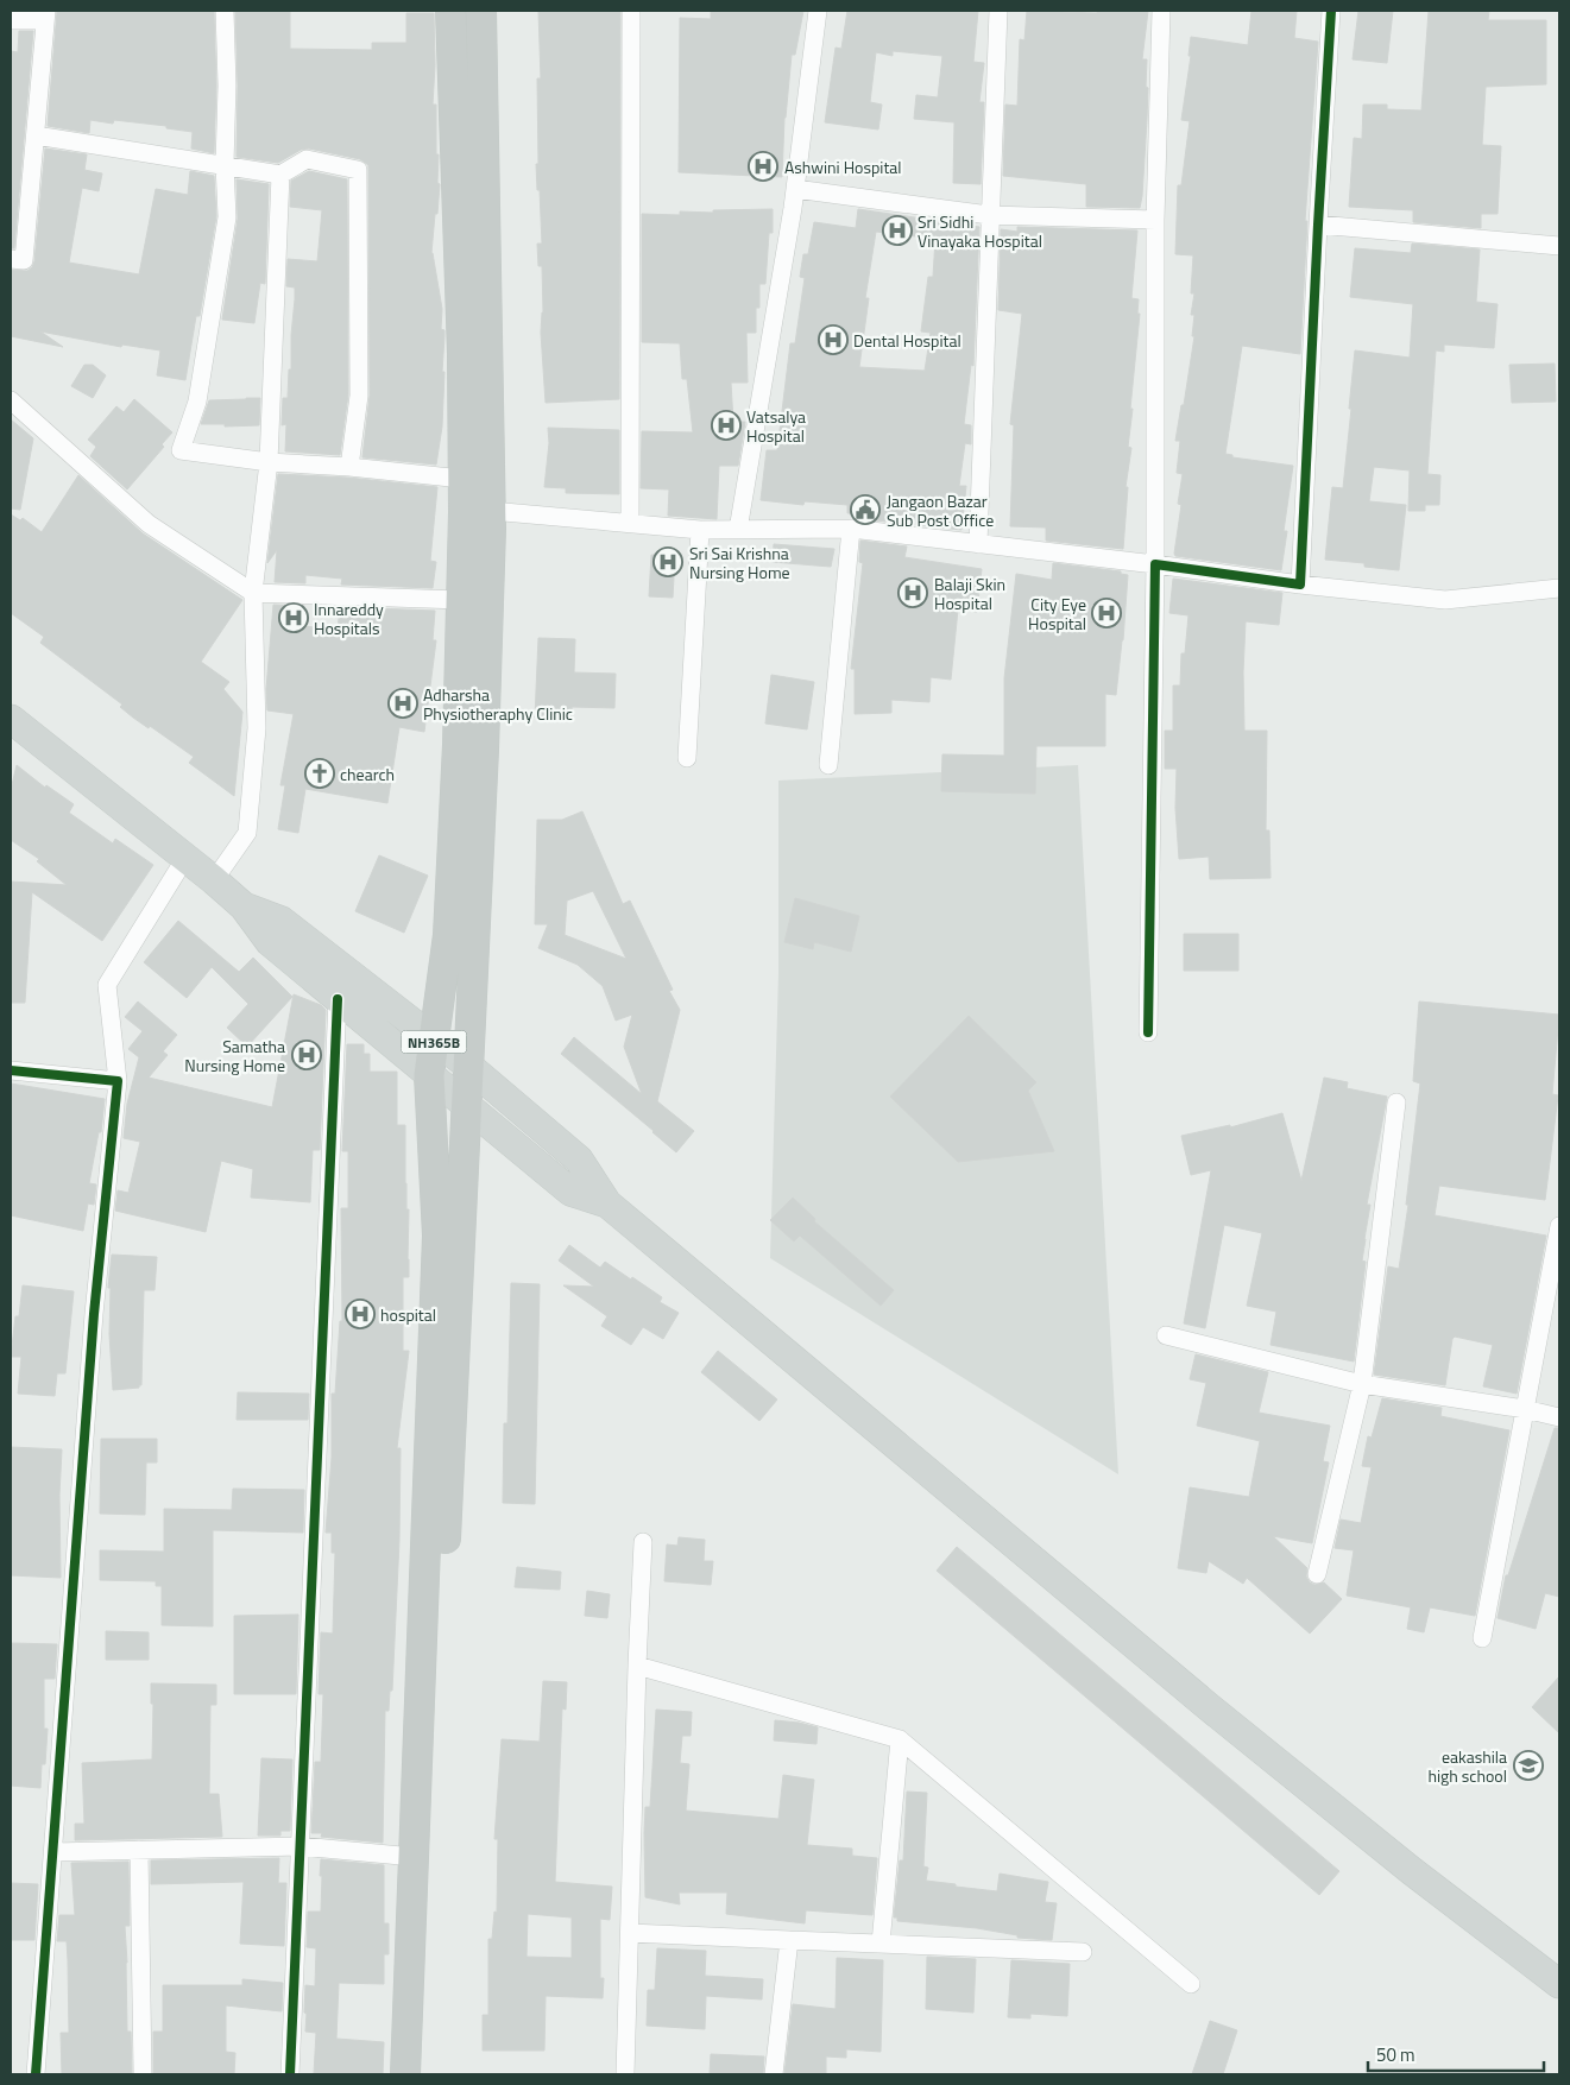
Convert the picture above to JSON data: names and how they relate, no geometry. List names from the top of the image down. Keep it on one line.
{"streets":{"highway":["NH365B"]},"places":{"hospital":["Ashwini Hospital","Sri Sidhi Vinayaka Hospital","Dental Hospital","Vatsalya Hospital","Sri Sai Krishna Nursing Home","Balaji Skin Hospital","City Eye Hospital","Innareddy Hospitals","Adharsha Physiotheraphy Clinic","Samatha Nursing Home","hospital"],"public building":["Jangaon Bazar Sub Post Office"],"church":["chearch"],"school or university":["eakashila high school"]},"scale_bar":"50 m"}
